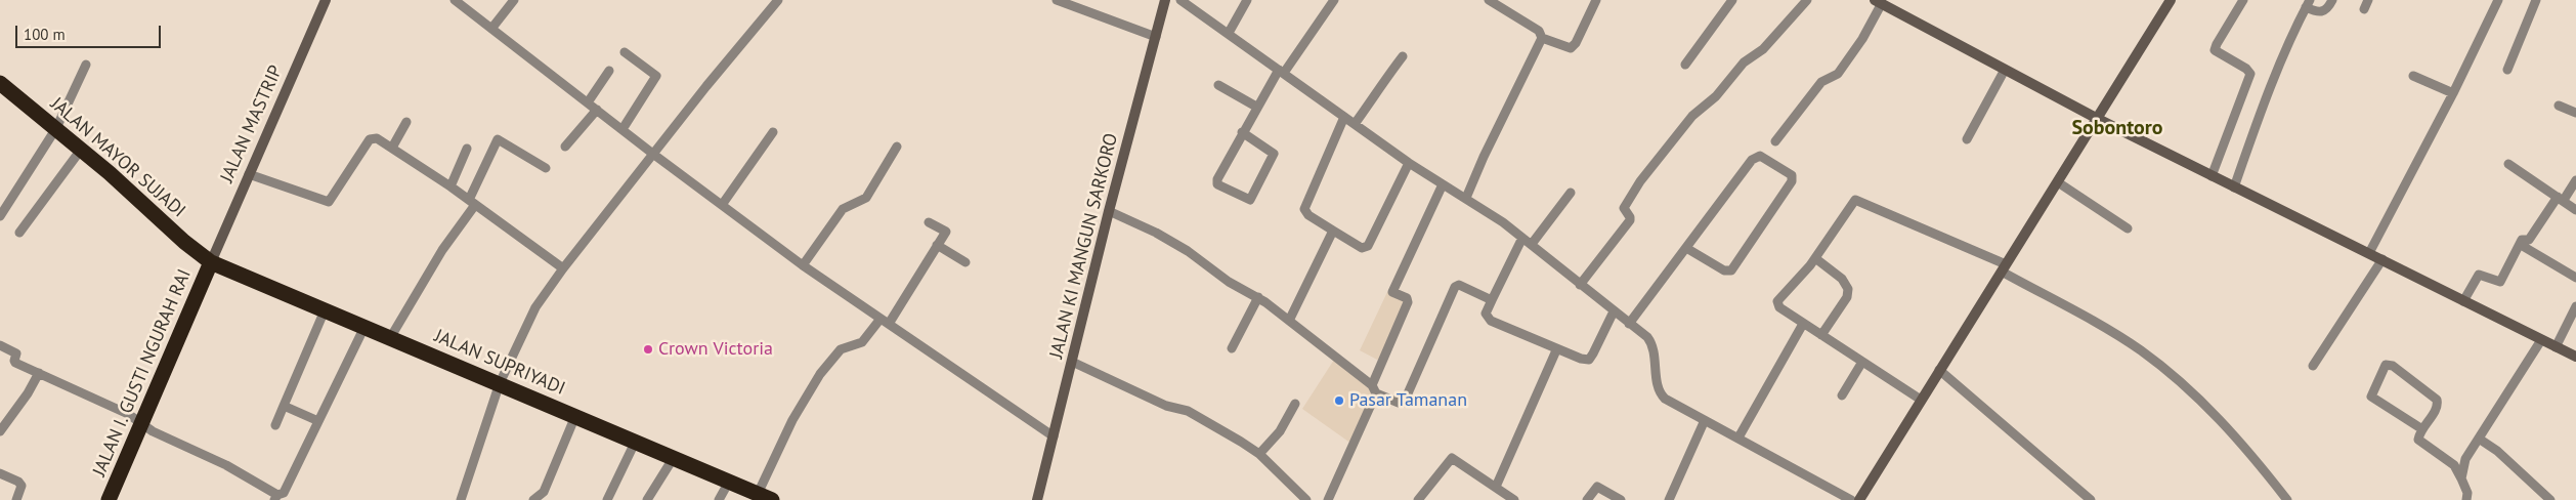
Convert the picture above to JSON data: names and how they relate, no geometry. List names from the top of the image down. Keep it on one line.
{"streets":{"highway":["JALAN MAYOR SUJADI","JALAN SUPRIYADI","JALAN I. GUSTI NGURAH RAI"],"street":["JALAN MASTRIP","JALAN KI MANGUN SARKORO"]},"crossings":[["JALAN MASTRIP","JALAN MAYOR SUJADI"],["JALAN MASTRIP","JALAN SUPRIYADI"],["JALAN MASTRIP","JALAN I. GUSTI NGURAH RAI"],["JALAN MAYOR SUJADI","JALAN SUPRIYADI"],["JALAN MAYOR SUJADI","JALAN I. GUSTI NGURAH RAI"],["JALAN SUPRIYADI","JALAN I. GUSTI NGURAH RAI"]],"districts":["Sobontoro"],"places":["Crown Victoria","Pasar Tamanan"],"scale_bar":"100 m"}
